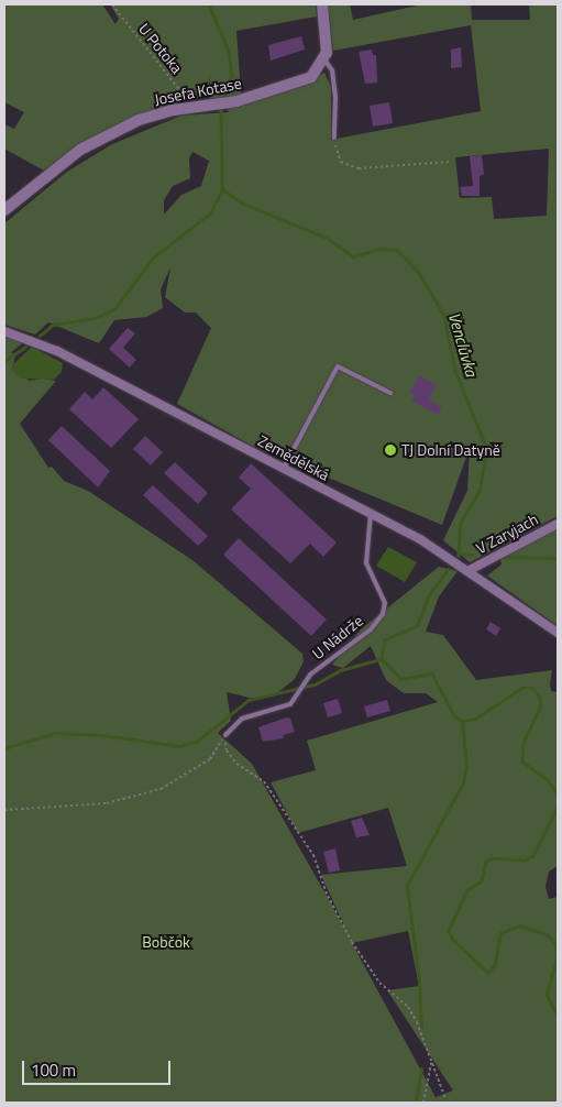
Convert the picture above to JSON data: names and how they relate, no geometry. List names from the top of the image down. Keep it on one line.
{"streets":{"street":["Josefa Kotase","Zemědělská","V Zaryjach"],"lane":["U Nádrže"],"path":["U Potoka"]},"crossings":[["U Potoka","Josefa Kotase"],["Zemědělská","V Zaryjach"],["Zemědělská","U Nádrže"]],"water":["Venclůvka"],"parks":["Bobčok"],"places":["TJ Dolní Datyně"],"scale_bar":"100 m"}
